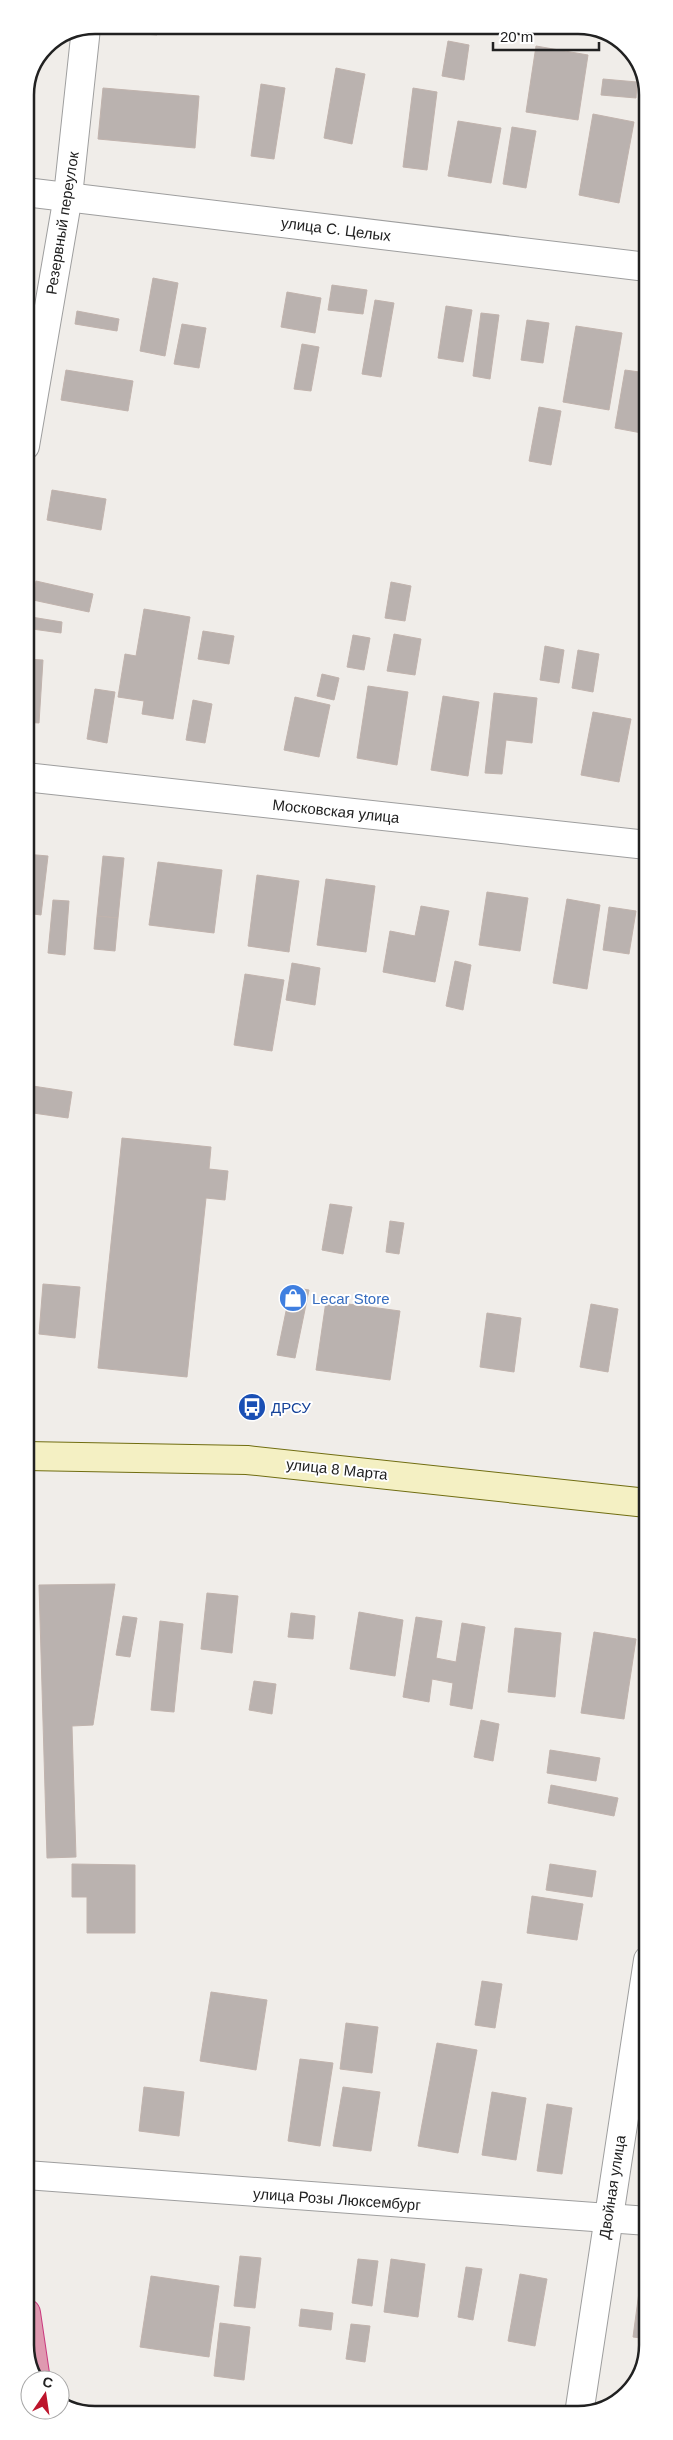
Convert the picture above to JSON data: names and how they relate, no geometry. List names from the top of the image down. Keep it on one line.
{"streets":{"main road":["улица 8 Марта"],"street":["Резервный переулок","улица С. Целых","Московская улица","Двойная улица","улица Розы Люксембург"]},"crossings":[["Резервный переулок","улица С. Целых"],["Двойная улица","улица Розы Люксембург"]],"places":{"shop":["Lecar Store"],"bus stop":["ДРСУ"]},"scale_bar":"20 m","north":"top"}
